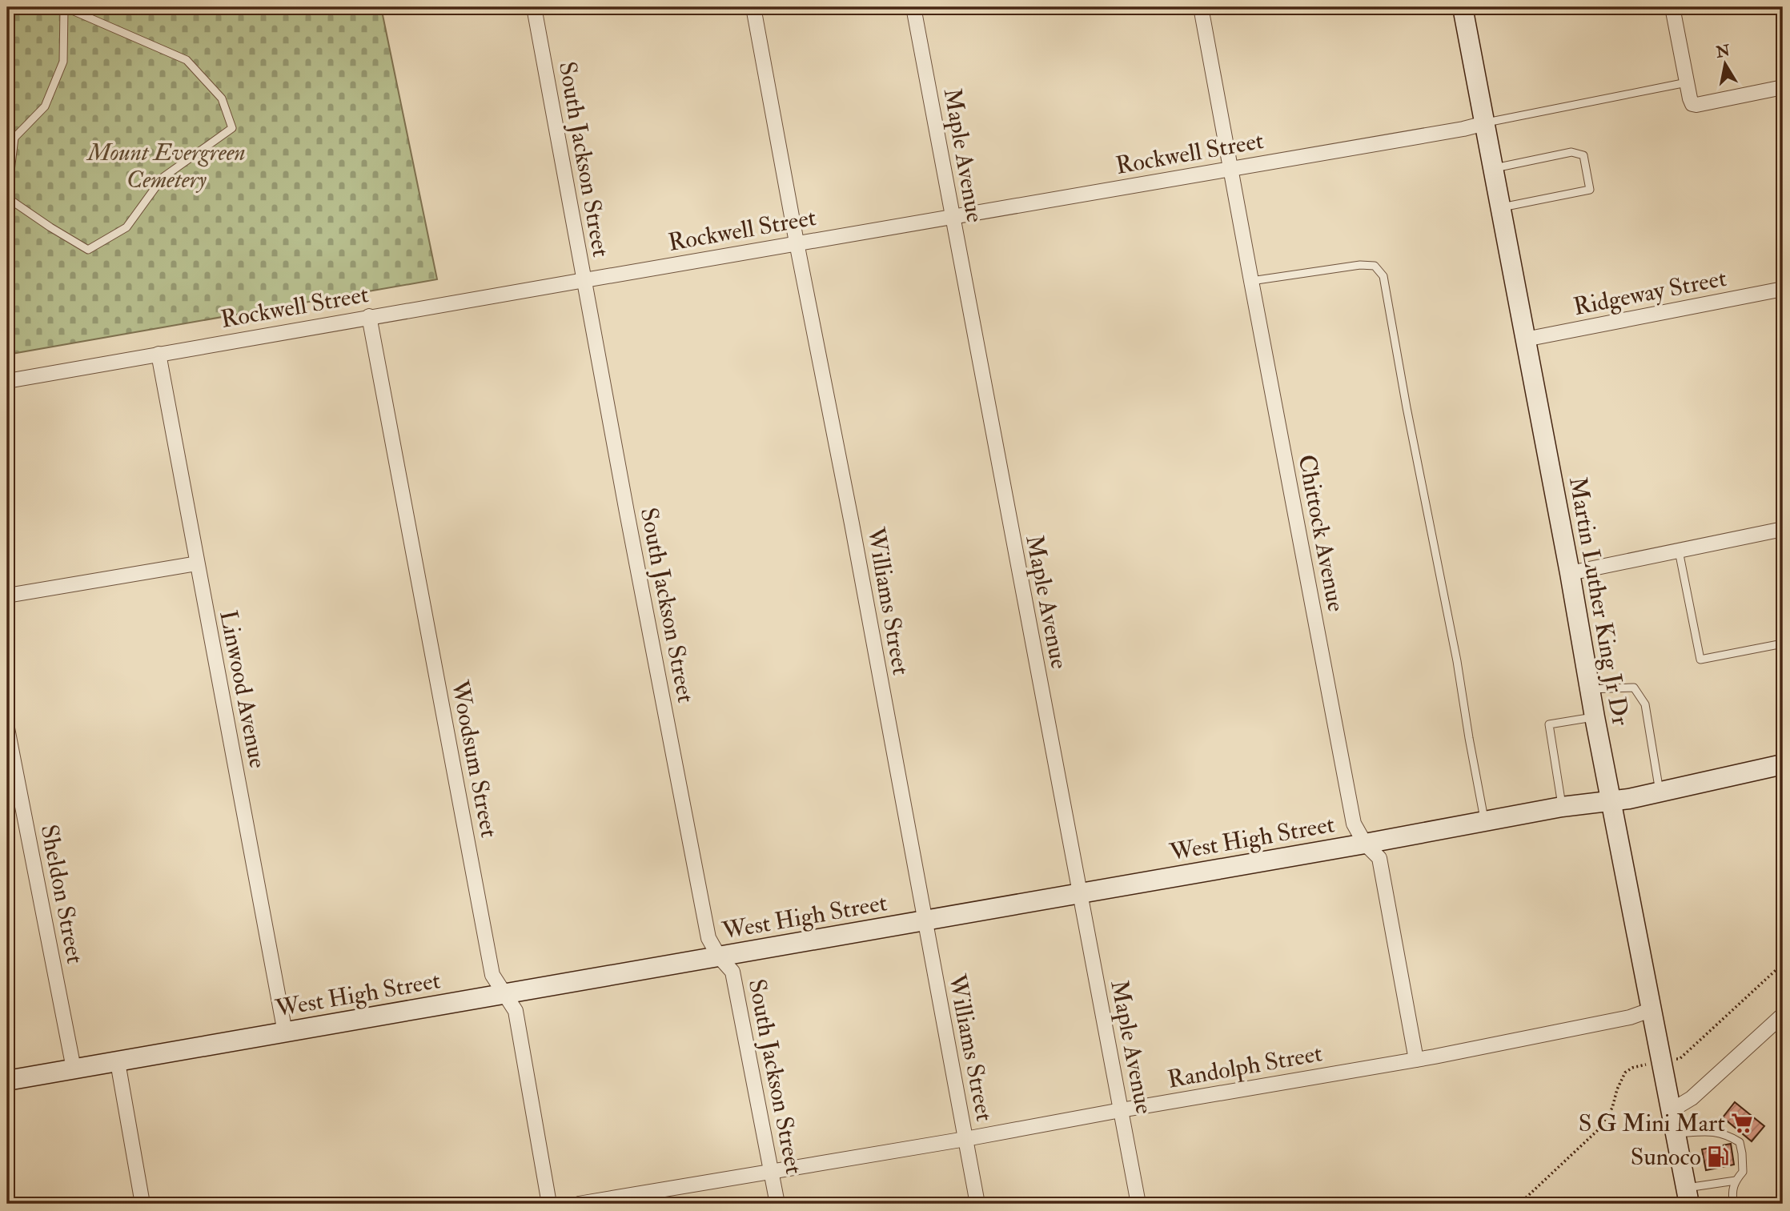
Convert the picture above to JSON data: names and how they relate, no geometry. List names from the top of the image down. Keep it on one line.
{"streets":{"street":["Rockwell Street","Maple Avenue","South Jackson Street","Ridgeway Street","Chittock Avenue","Williams Street","Martin Luther King Jr Dr","Linwood Avenue","Woodsum Street","West High Street","Sheldon Street","Randolph Street"]},"crossings":[["Rockwell Street","Maple Avenue"],["Rockwell Street","South Jackson Street"],["Rockwell Street","Chittock Avenue"],["Rockwell Street","Williams Street"],["Rockwell Street","Martin Luther King Jr Dr"],["Rockwell Street","Linwood Avenue"],["Rockwell Street","Woodsum Street"],["Maple Avenue","West High Street"],["Maple Avenue","Randolph Street"],["South Jackson Street","West High Street"],["South Jackson Street","Randolph Street"],["Ridgeway Street","Martin Luther King Jr Dr"],["Chittock Avenue","West High Street"],["Chittock Avenue","Randolph Street"],["Williams Street","West High Street"],["Williams Street","Randolph Street"],["Martin Luther King Jr Dr","West High Street"],["Martin Luther King Jr Dr","Randolph Street"],["Linwood Avenue","West High Street"],["Woodsum Street","West High Street"],["West High Street","Sheldon Street"]],"parks":["Mount Evergreen Cemetery"],"places":{"supermarket":["S G Mini Mart"],"fuel station":["Sunoco"]},"north":"top"}
